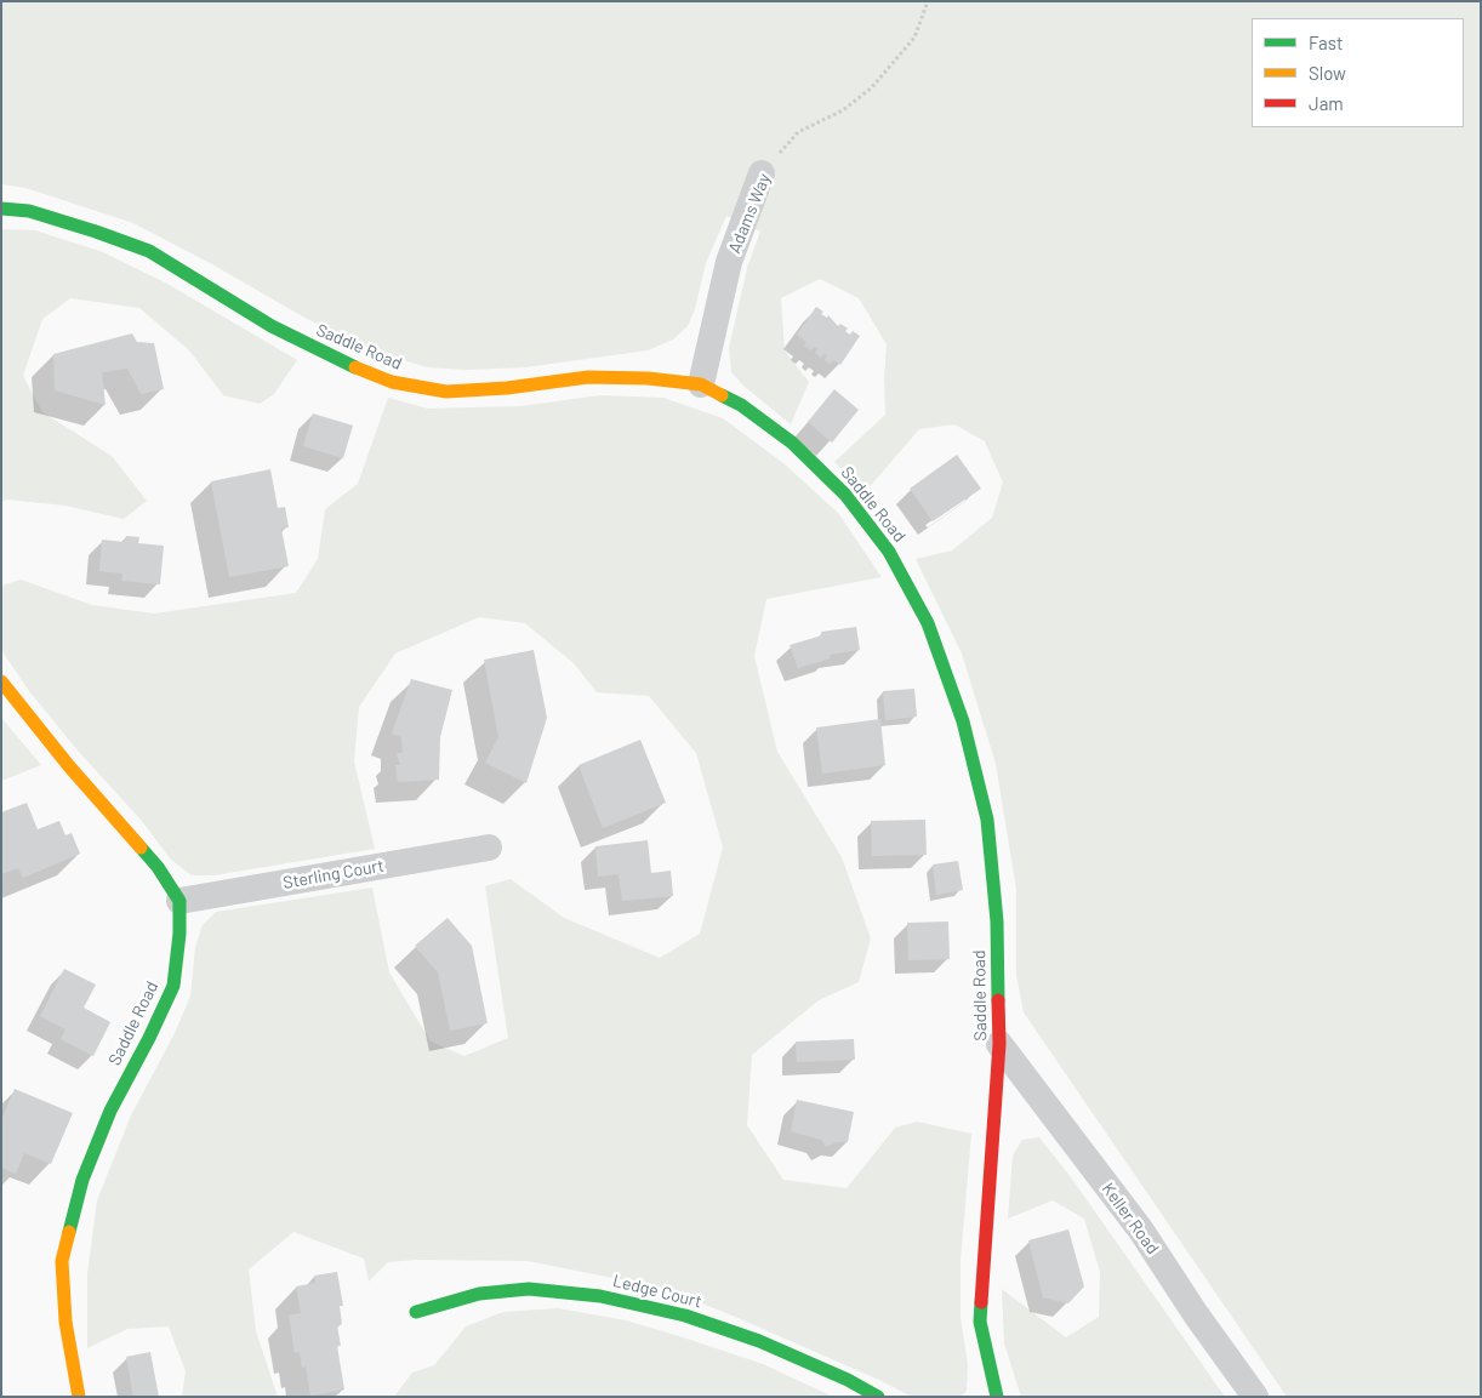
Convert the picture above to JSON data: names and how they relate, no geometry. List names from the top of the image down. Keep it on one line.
{"streets":{"street":["Adams Way","Saddle Road","Sterling Court","Keller Road","Ledge Court"]},"crossings":[["Adams Way","Saddle Road"],["Saddle Road","Sterling Court"],["Saddle Road","Keller Road"]],"legend":["Fast","Slow","Jam"]}
